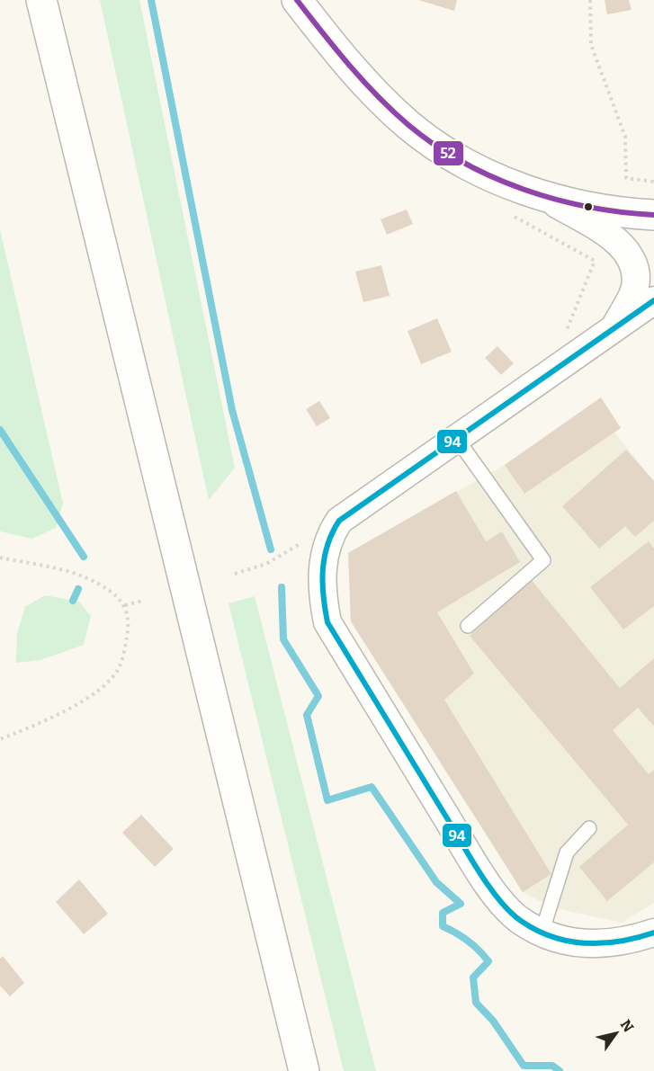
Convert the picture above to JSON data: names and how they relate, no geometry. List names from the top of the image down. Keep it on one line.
{"lines":["transit line 52","transit line 94"],"north":"top right"}
